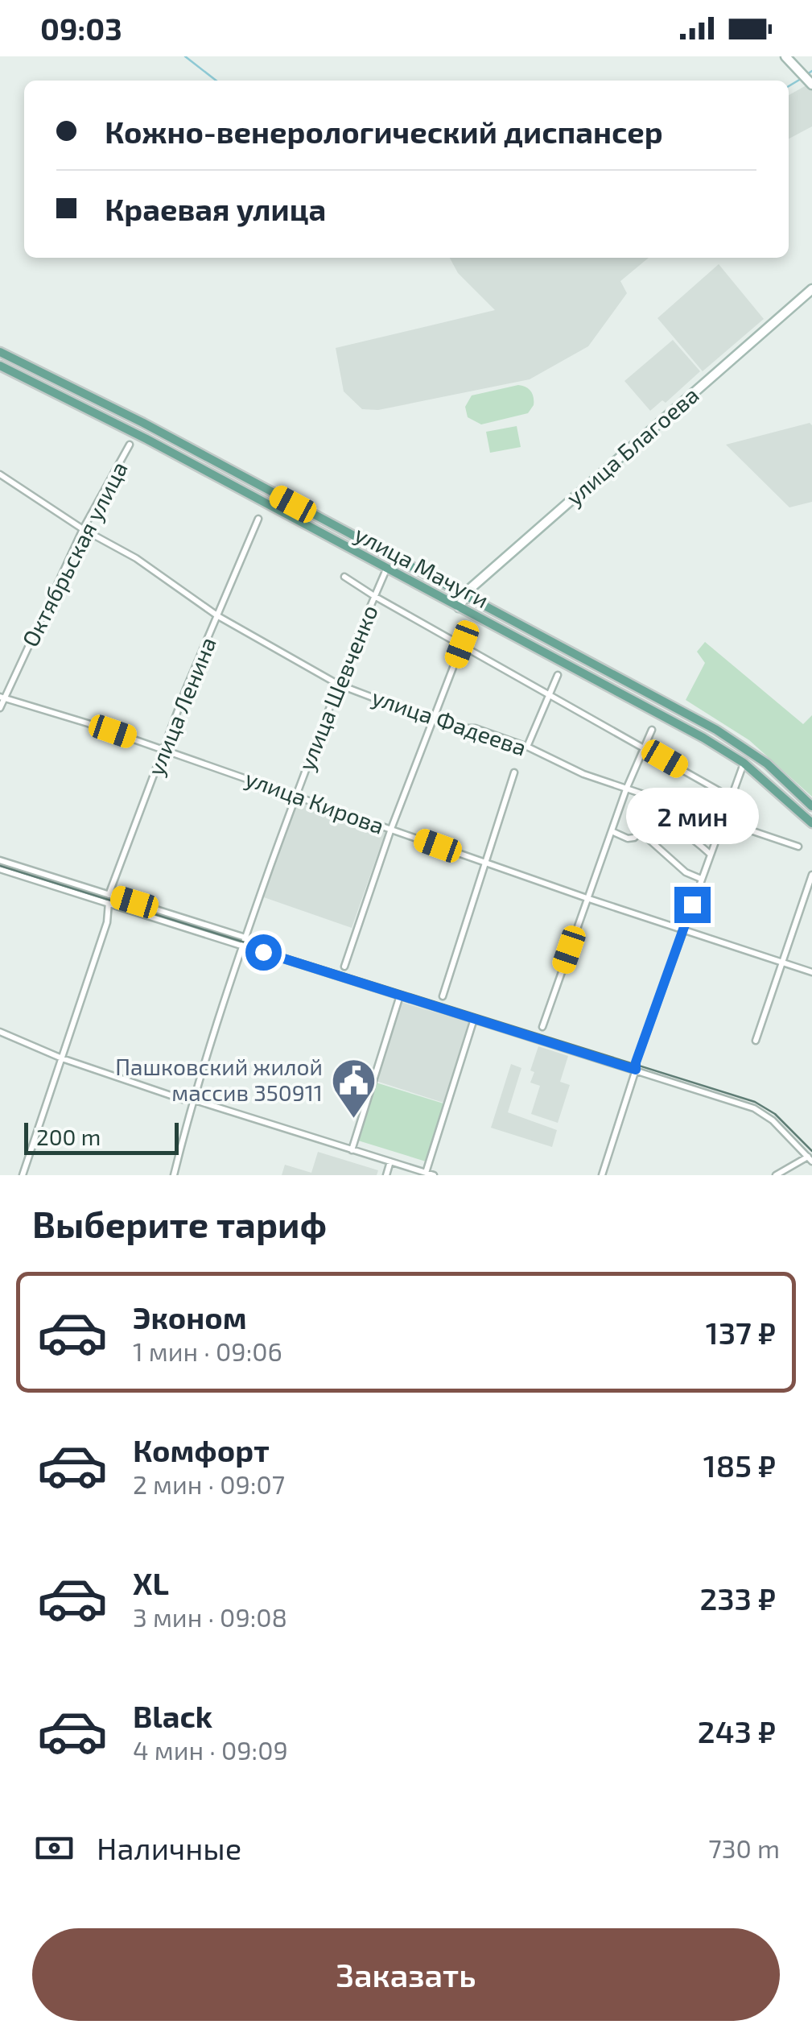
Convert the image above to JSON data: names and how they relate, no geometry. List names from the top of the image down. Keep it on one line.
{"streets":{"main road":["улица Мачуги"],"street":["улица Благоева","Октябрьская улица","улица Шевченко","улица Ленина","улица Фадеева","улица Кирова"]},"crossings":[["улица Благоева","улица Мачуги"],["Октябрьская улица","улица Фадеева"],["Октябрьская улица","улица Кирова"],["улица Мачуги","улица Шевченко"],["улица Шевченко","улица Фадеева"],["улица Шевченко","улица Кирова"],["улица Ленина","улица Фадеева"],["улица Ленина","улица Кирова"]],"places":{"public building":["Пашковский жилой массив 350911"]},"scale_bar":"200 m","page":{"status":"09:03","banner":["Кожно-венерологический диспансер","Краевая улица"],"bubble":"2 мин","scale":"200 m","heading":"Выберите тариф","list":[{"name":"Эконом","note":"1 мин · 09:06","value":"137 ₽"},{"name":"Комфорт","note":"2 мин · 09:07","value":"185 ₽"},{"name":"XL","note":"3 мин · 09:08","value":"233 ₽"},{"name":"Black","note":"4 мин · 09:09","value":"243 ₽"}],"pay":["Наличные","730 m"],"buttons":"Заказать"}}
